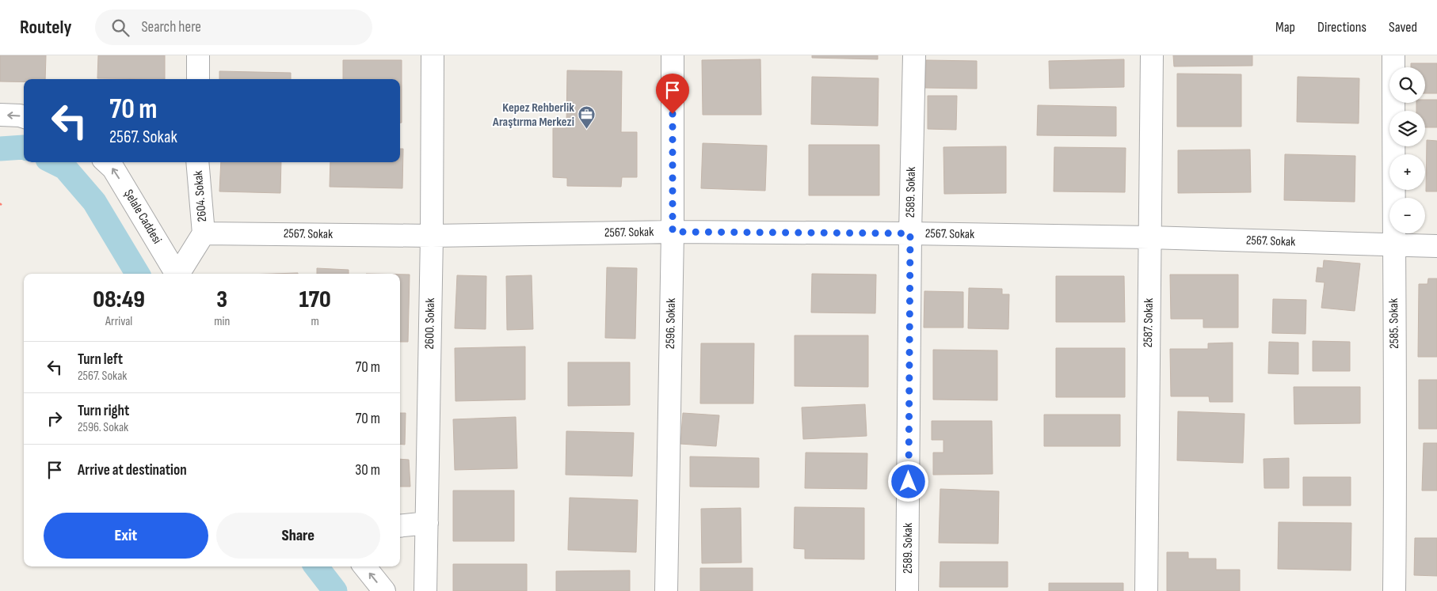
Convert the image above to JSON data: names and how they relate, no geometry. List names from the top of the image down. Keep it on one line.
{"streets":{"street":["2589. Sokak","2604. Sokak","Şelale Caddesi","2567. Sokak","2587. Sokak","2600. Sokak","2596. Sokak","2585. Sokak"]},"crossings":[["2589. Sokak","2567. Sokak"],["2604. Sokak","2567. Sokak"],["2567. Sokak","2587. Sokak"],["2567. Sokak","2600. Sokak"],["2567. Sokak","2596. Sokak"],["2567. Sokak","2585. Sokak"]],"one_way":["Şelale Caddesi"],"places":{"office":["Kepez Rehberlik Araştırma Merkezi"]},"page":{"header":"Routely","search":"Search here","nav":["Map","Directions","Saved"],"map_buttons":["+","−"],"turn":["70 m","2567. Sokak"],"eta":["08:49","Arrival","3","min","170","m"],"list":[{"name":"Turn left","note":"2567. Sokak","value":"70 m"},{"name":"Turn right","note":"2596. Sokak","value":"70 m"},{"name":"Arrive at destination","value":"30 m"}],"buttons":["Exit","Share"]}}
